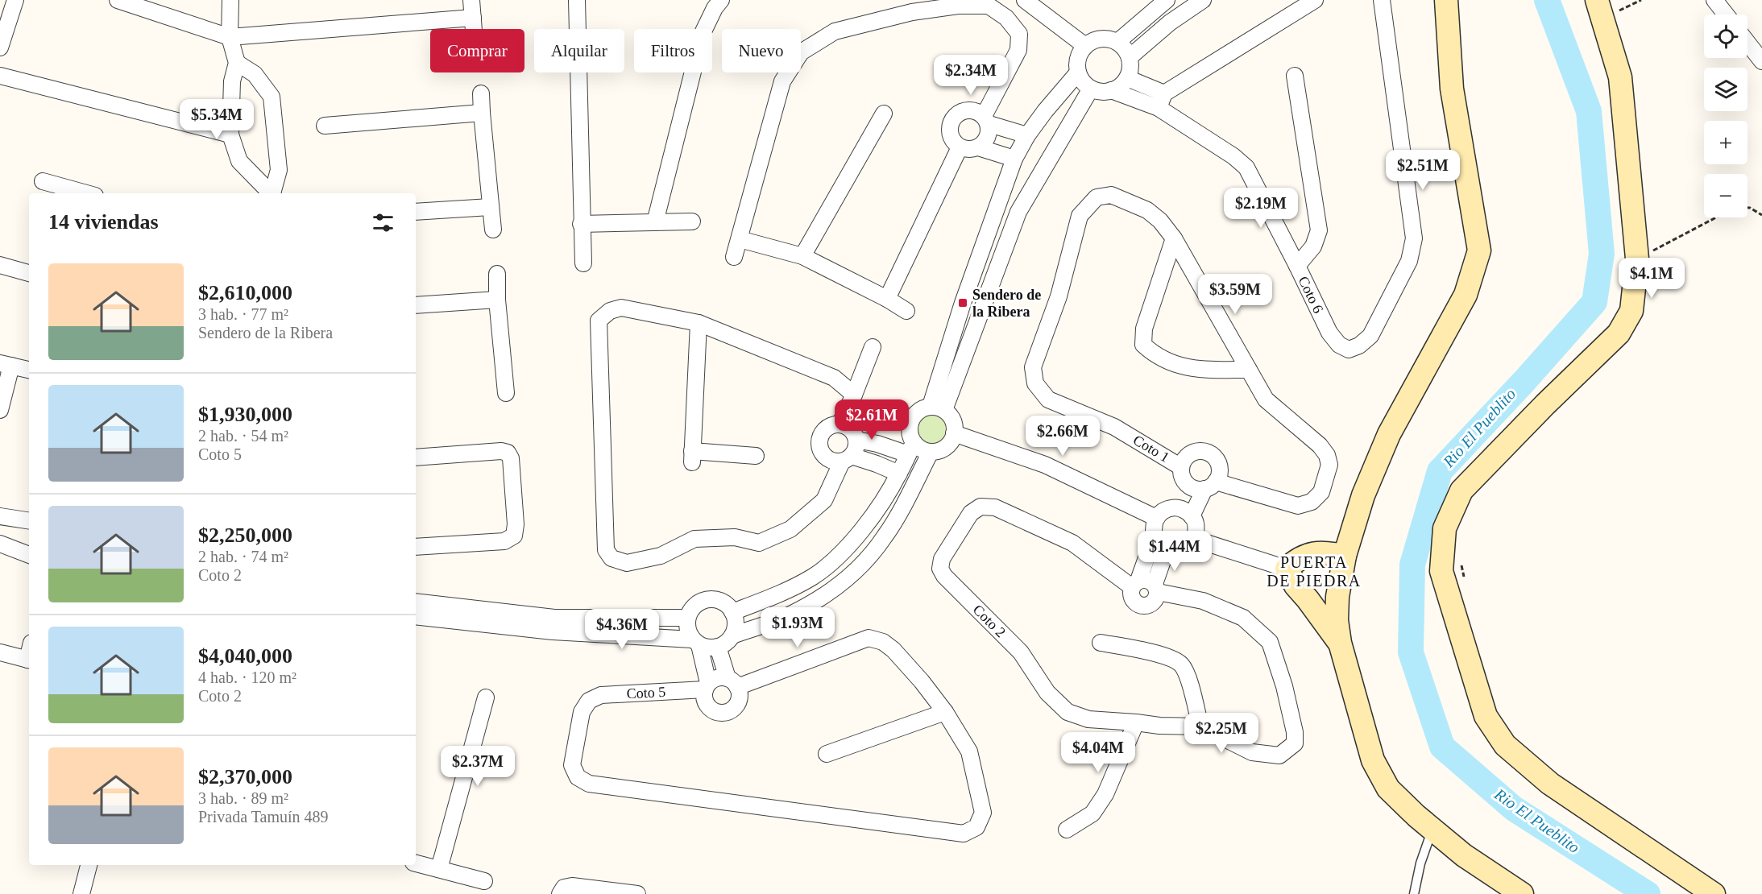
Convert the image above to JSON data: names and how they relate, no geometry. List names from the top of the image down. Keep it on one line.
{"streets":{"street":["Coto 6","Coto 1","Coto 2","Coto 5"]},"districts":["PUERTA DE PIEDRA"],"water":["Rio El Pueblito"],"places":{"transit":["Sendero de la Ribera"]},"page":{"map_buttons":["+","−"],"chip":["Comprar","Alquilar","Filtros","Nuevo"],"price":["$2.34M","$5.34M","$2.51M","$2.19M","$4.1M","$3.59M","$2.61M","$2.66M","$1.44M","$1.93M","$4.36M","$2.25M","$4.04M","$2.37M"],"heading":"14 viviendas","list":[{"name":"$2,610,000","note":"3 hab. · 77 m² · Sendero de la Ribera"},{"name":"$1,930,000","note":"2 hab. · 54 m² · Coto 5"},{"name":"$2,250,000","note":"2 hab. · 74 m² · Coto 2"},{"name":"$4,040,000","note":"4 hab. · 120 m² · Coto 2"},{"name":"$2,370,000","note":"3 hab. · 89 m² · Privada Tamuín 489"}]}}
